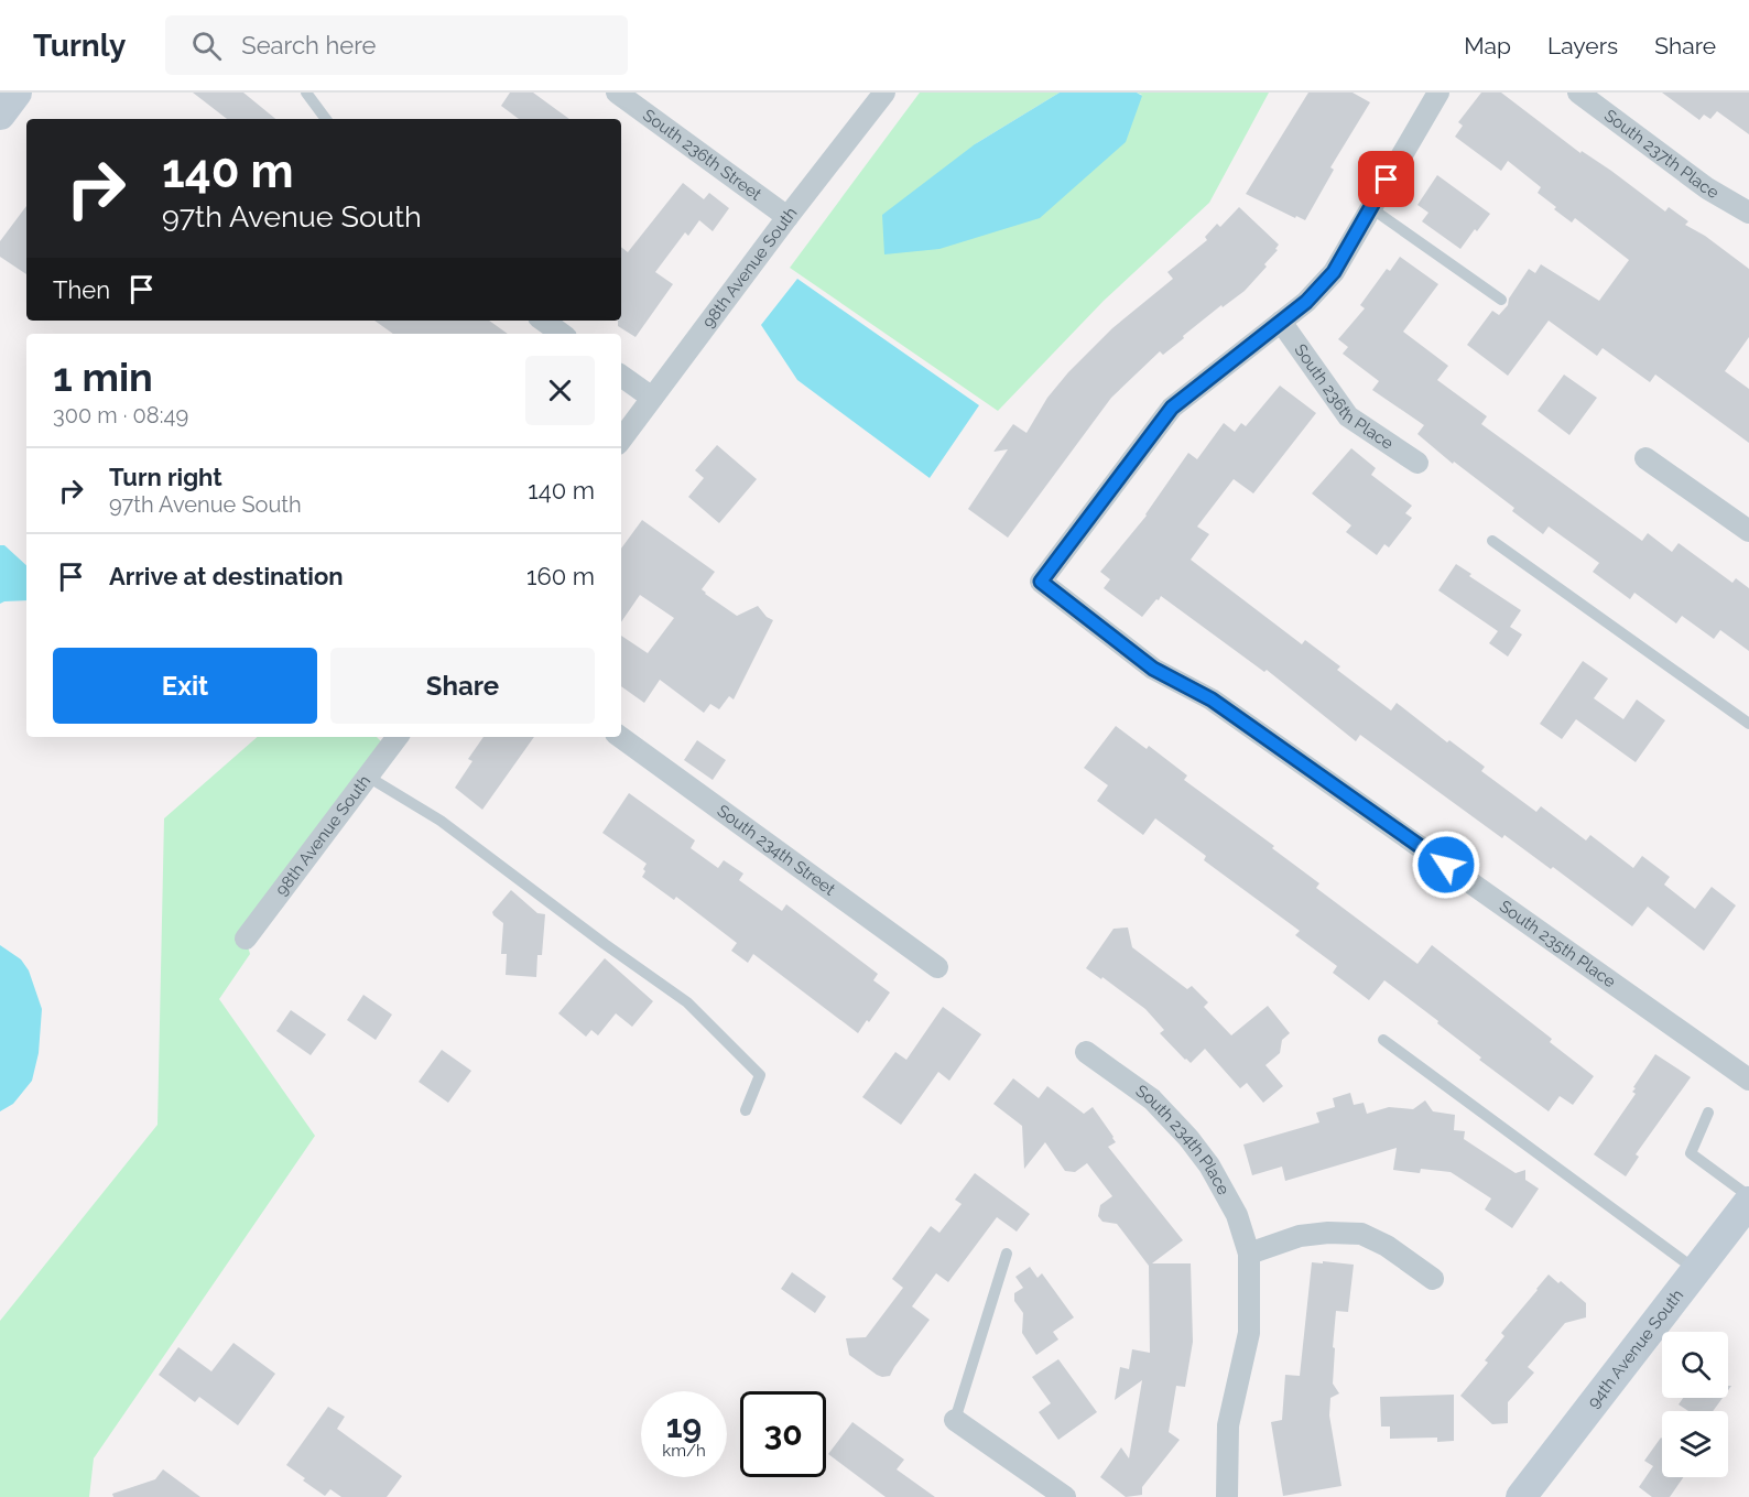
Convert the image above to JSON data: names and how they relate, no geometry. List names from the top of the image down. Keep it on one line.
{"streets":{"street":["South 236th Street","South 237th Place","98th Avenue South","South 236th Place","South 234th Street","South 235th Place","South 234th Place","94th Avenue South"]},"crossings":[["South 236th Street","98th Avenue South"],["South 236th Place","South 235th Place"]],"page":{"header":"Turnly","search":"Search here","nav":["Map","Layers","Share"],"turn":["140 m","97th Avenue South"],"then":"Then","heading":["1 min","300 m · 08:49"],"list":[{"name":"Turn right","note":"97th Avenue South","value":"140 m"},{"name":"Arrive at destination","value":"160 m"}],"buttons":["Exit","Share"],"speed":"19 km/h","limit":"30"}}
